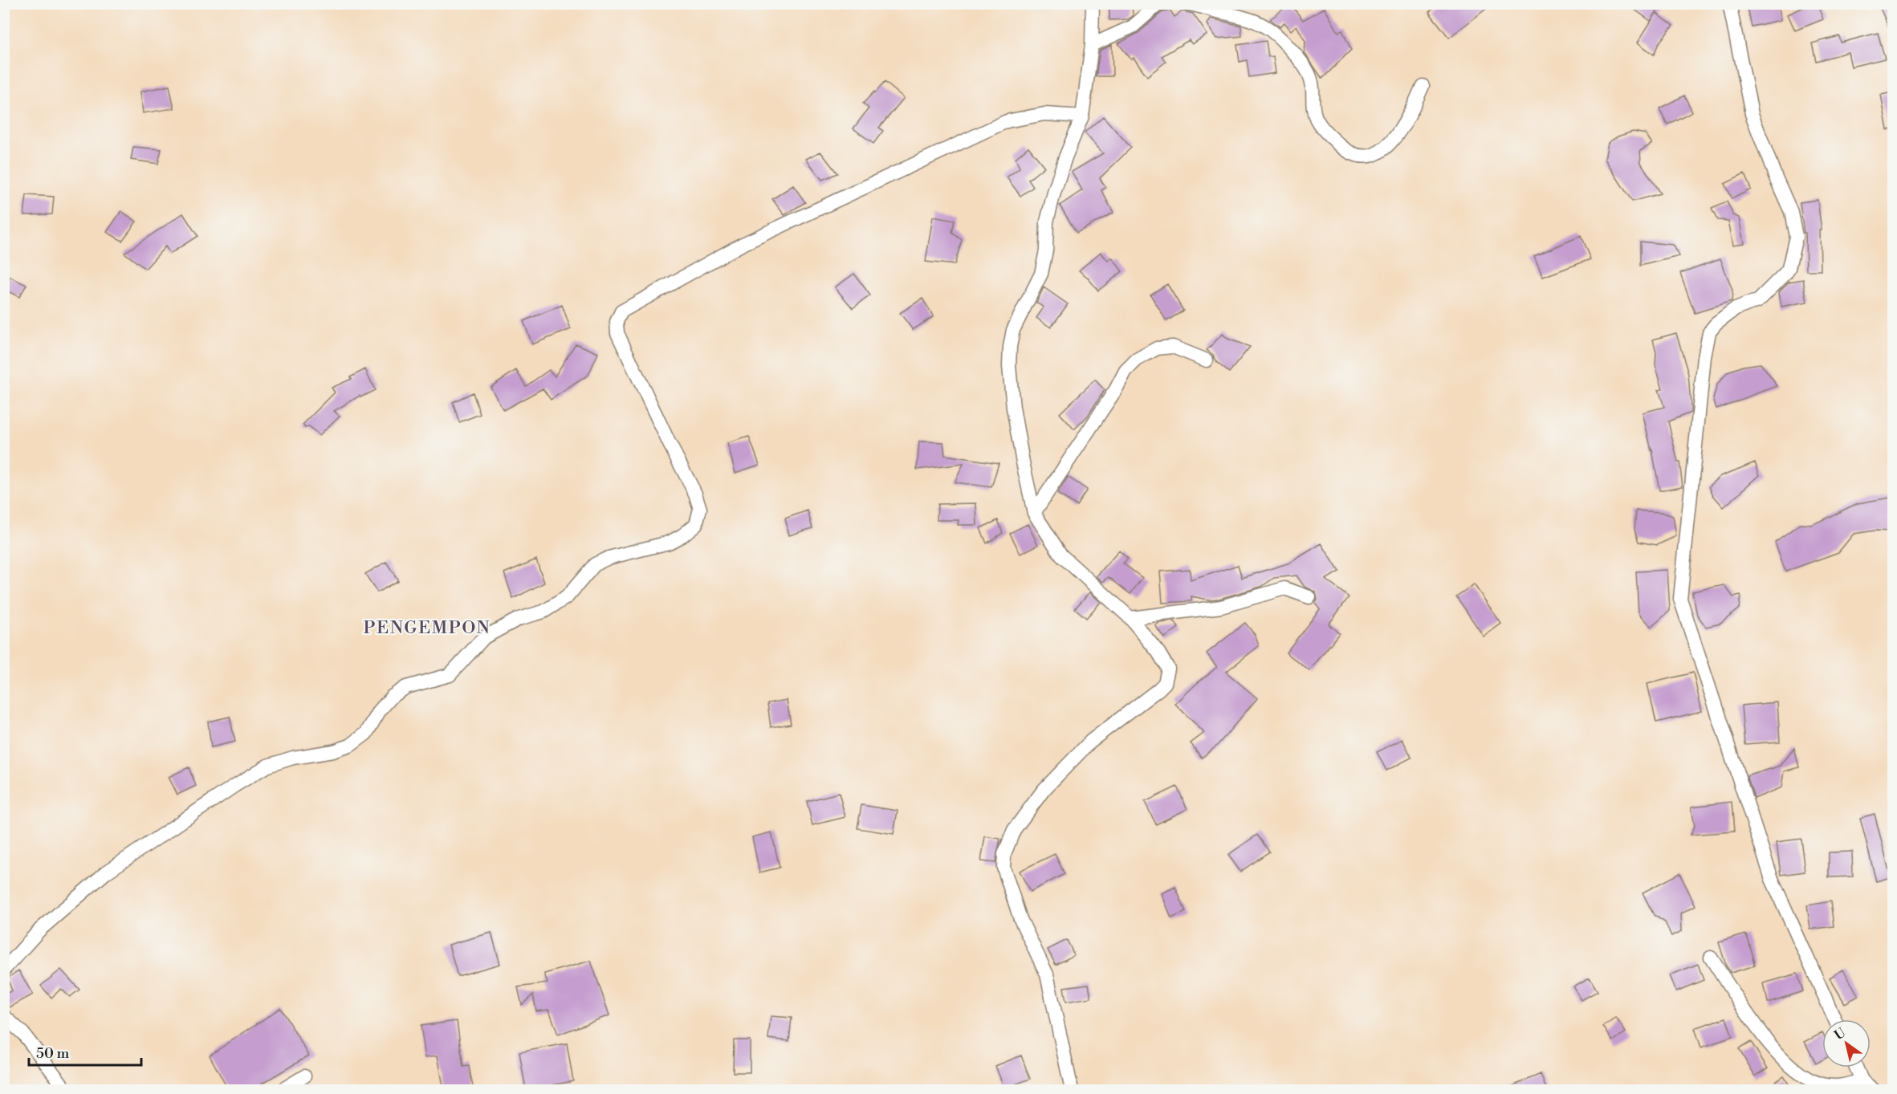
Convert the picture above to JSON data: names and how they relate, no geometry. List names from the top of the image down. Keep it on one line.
{"districts":["PENGEMPON"],"scale_bar":"50 m","north":"top left"}
